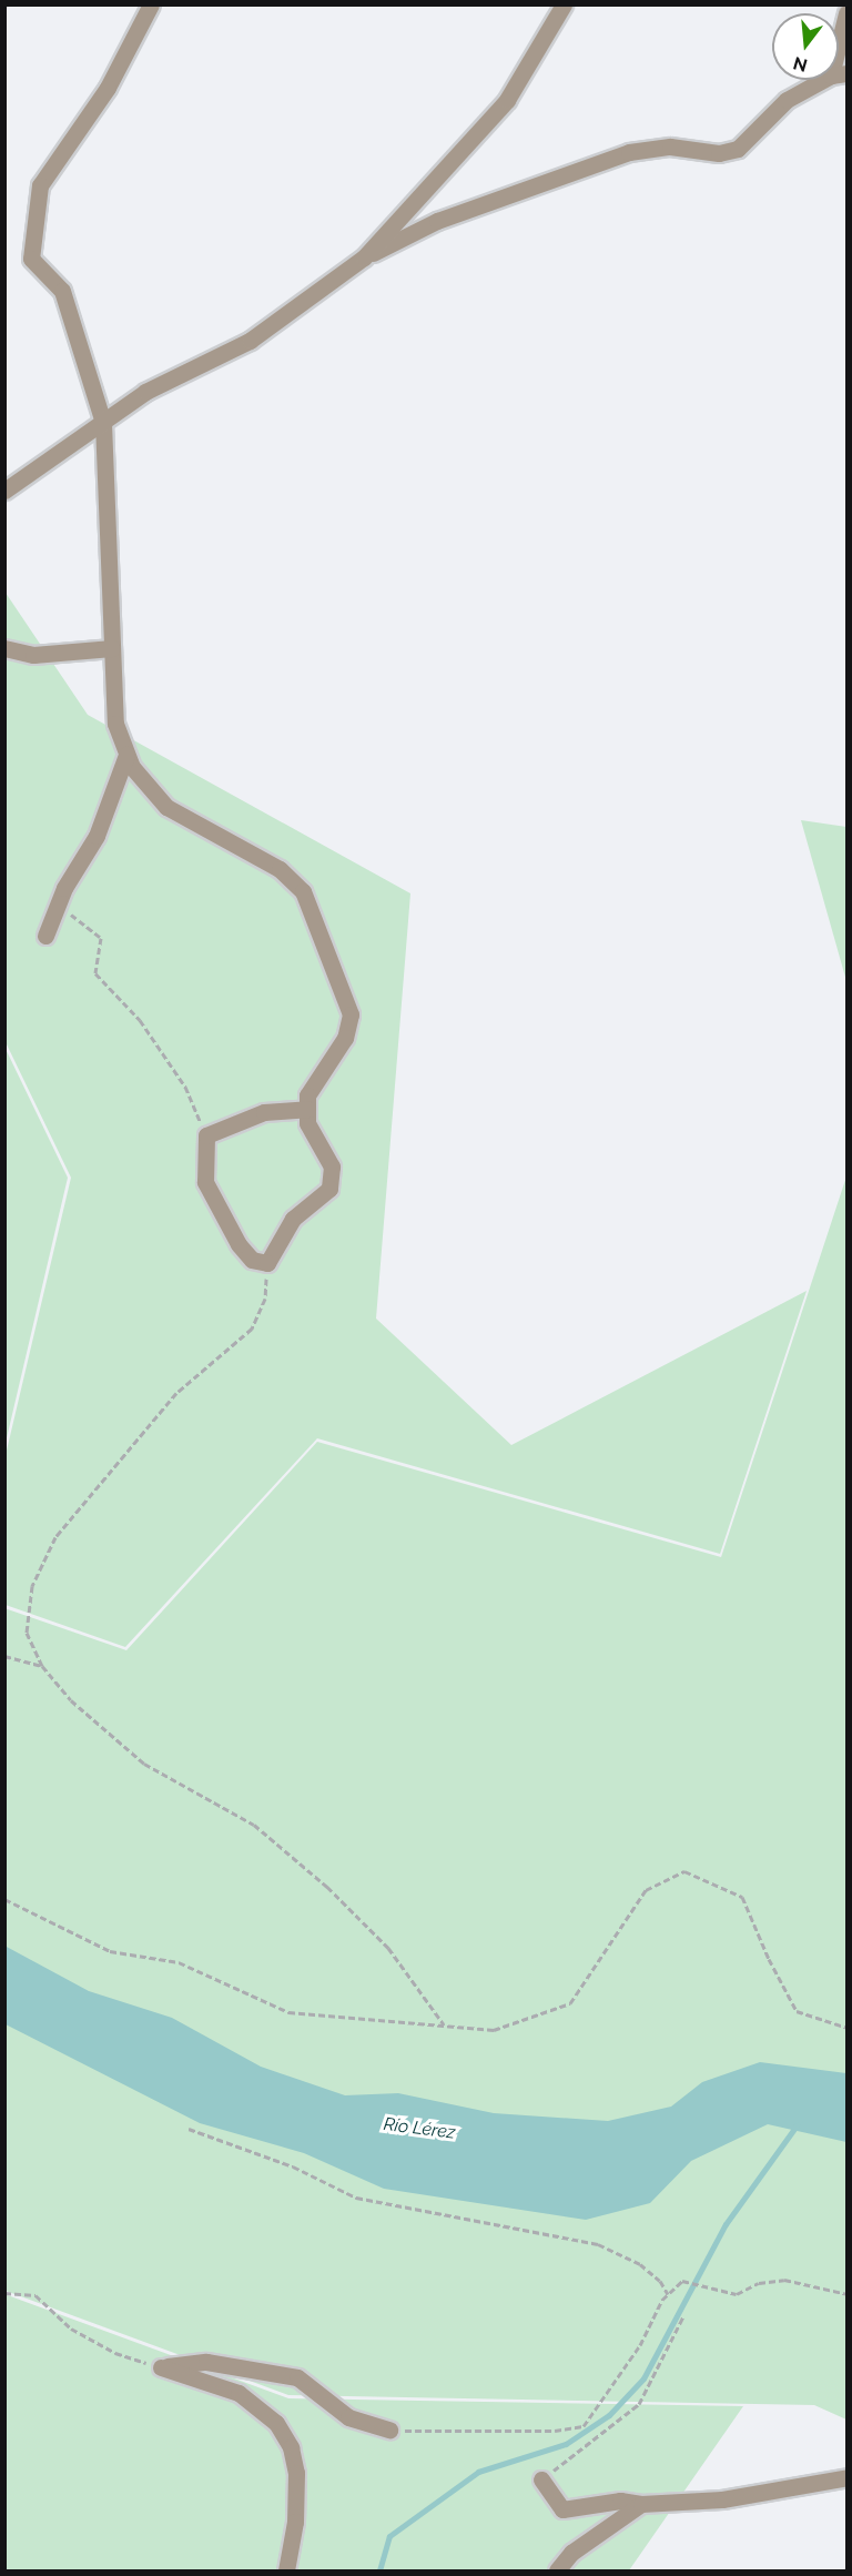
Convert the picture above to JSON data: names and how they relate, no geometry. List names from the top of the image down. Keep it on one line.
{"water":["Río Lérez"],"north":"bottom"}
